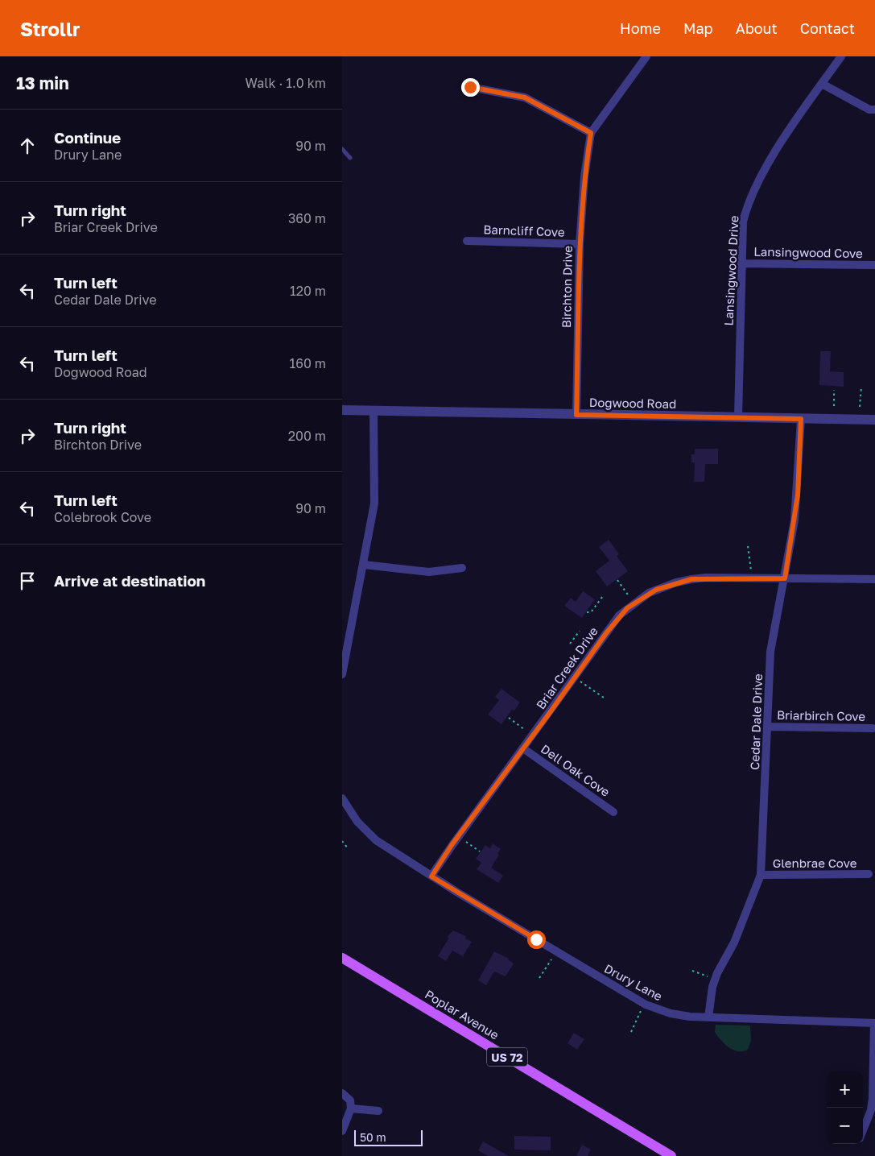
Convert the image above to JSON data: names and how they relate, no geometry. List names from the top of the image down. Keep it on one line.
{"streets":{"main road":["Poplar Avenue","US 72"],"street":["Barncliff Cove","Lansingwood Cove","Lansingwood Drive","Birchton Drive","Dogwood Road","Briar Creek Drive","Briarbirch Cove","Cedar Dale Drive","Dell Oak Cove","Glenbrae Cove","Drury Lane"]},"crossings":[["Barncliff Cove","Birchton Drive"],["Lansingwood Cove","Lansingwood Drive"],["Lansingwood Drive","Dogwood Road"],["Birchton Drive","Dogwood Road"],["Dogwood Road","Cedar Dale Drive"],["Briar Creek Drive","Cedar Dale Drive"],["Briar Creek Drive","Dell Oak Cove"],["Briar Creek Drive","Drury Lane"],["Briarbirch Cove","Cedar Dale Drive"],["Cedar Dale Drive","Glenbrae Cove"],["Cedar Dale Drive","Drury Lane"]],"scale_bar":"50 m","page":{"header":"Strollr","nav":["Home","Map","About","Contact"],"heading":["13 min","Walk · 1.0 km"],"list":[["Continue","Drury Lane","90 m"],["Turn right","Briar Creek Drive","360 m"],["Turn left","Cedar Dale Drive","120 m"],["Turn left","Dogwood Road","160 m"],["Turn right","Birchton Drive","200 m"],["Turn left","Colebrook Cove","90 m"],"Arrive at destination"],"map_buttons":["+","−"],"scale":"50 m"}}
